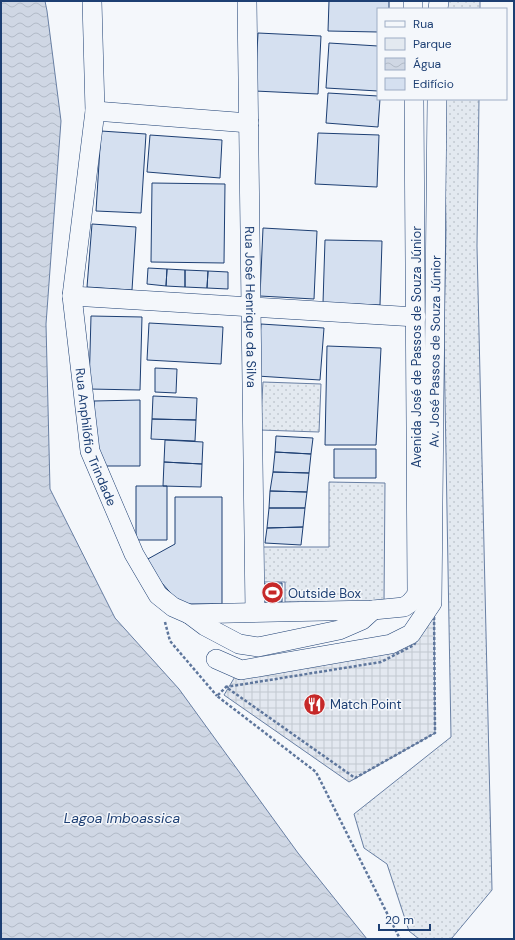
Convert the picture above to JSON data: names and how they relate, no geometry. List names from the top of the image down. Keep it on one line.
{"streets":{"street":["Rua José Henrique da Silva","Avenida José de Passos de Souza Júnior","Av. José Passos de Souza Júnior","Rua Anphilófio Trindade"]},"crossings":[["Rua José Henrique da Silva","Rua Anphilófio Trindade"],["Avenida José de Passos de Souza Júnior","Av. José Passos de Souza Júnior"],["Avenida José de Passos de Souza Júnior","Rua Anphilófio Trindade"],["Av. José Passos de Souza Júnior","Rua Anphilófio Trindade"]],"water":["Lagoa Imboassica"],"places":{"sports":["Outside Box"],"restaurant":["Match Point"]},"legend":["Rua","Parque","Água","Edifício"],"scale_bar":"20 m"}
